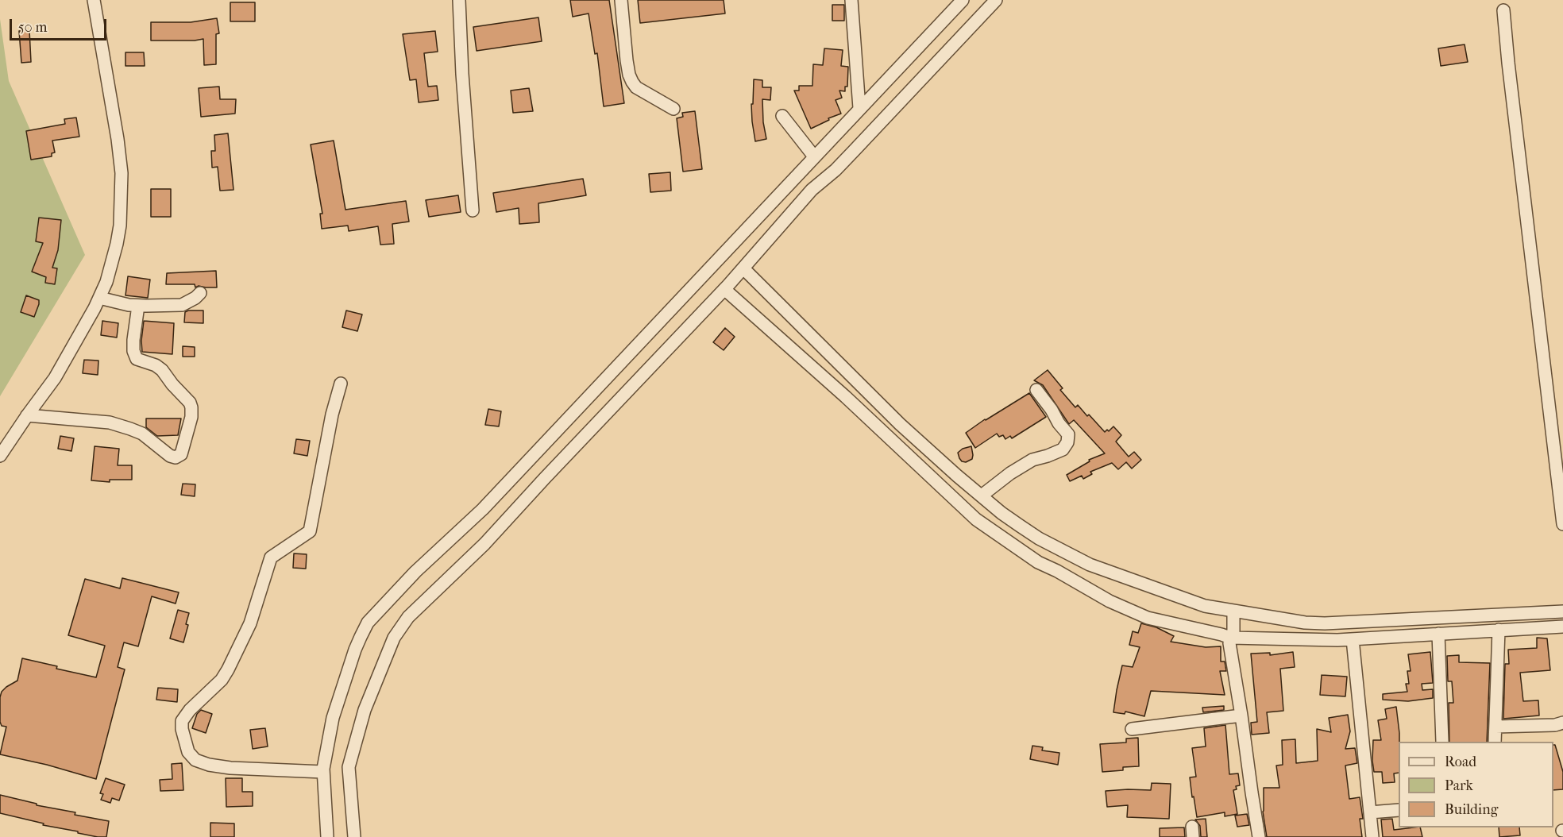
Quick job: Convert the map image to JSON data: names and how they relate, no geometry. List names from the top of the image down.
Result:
{
  "legend": ["Road", "Park", "Building"],
  "scale_bar": "50 m"
}
